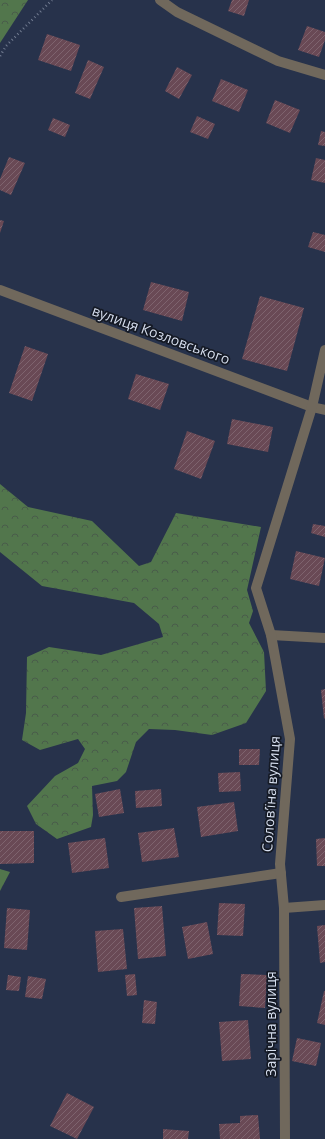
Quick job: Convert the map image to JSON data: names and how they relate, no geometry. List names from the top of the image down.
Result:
{
  "streets": {
    "street": ["вулиця Козловського", "Соловʼїна вулиця", "Зарічна вулиця"]
  },
  "crossings": [
    ["вулиця Козловського", "Соловʼїна вулиця"],
    ["Соловʼїна вулиця", "Зарічна вулиця"]
  ]
}
